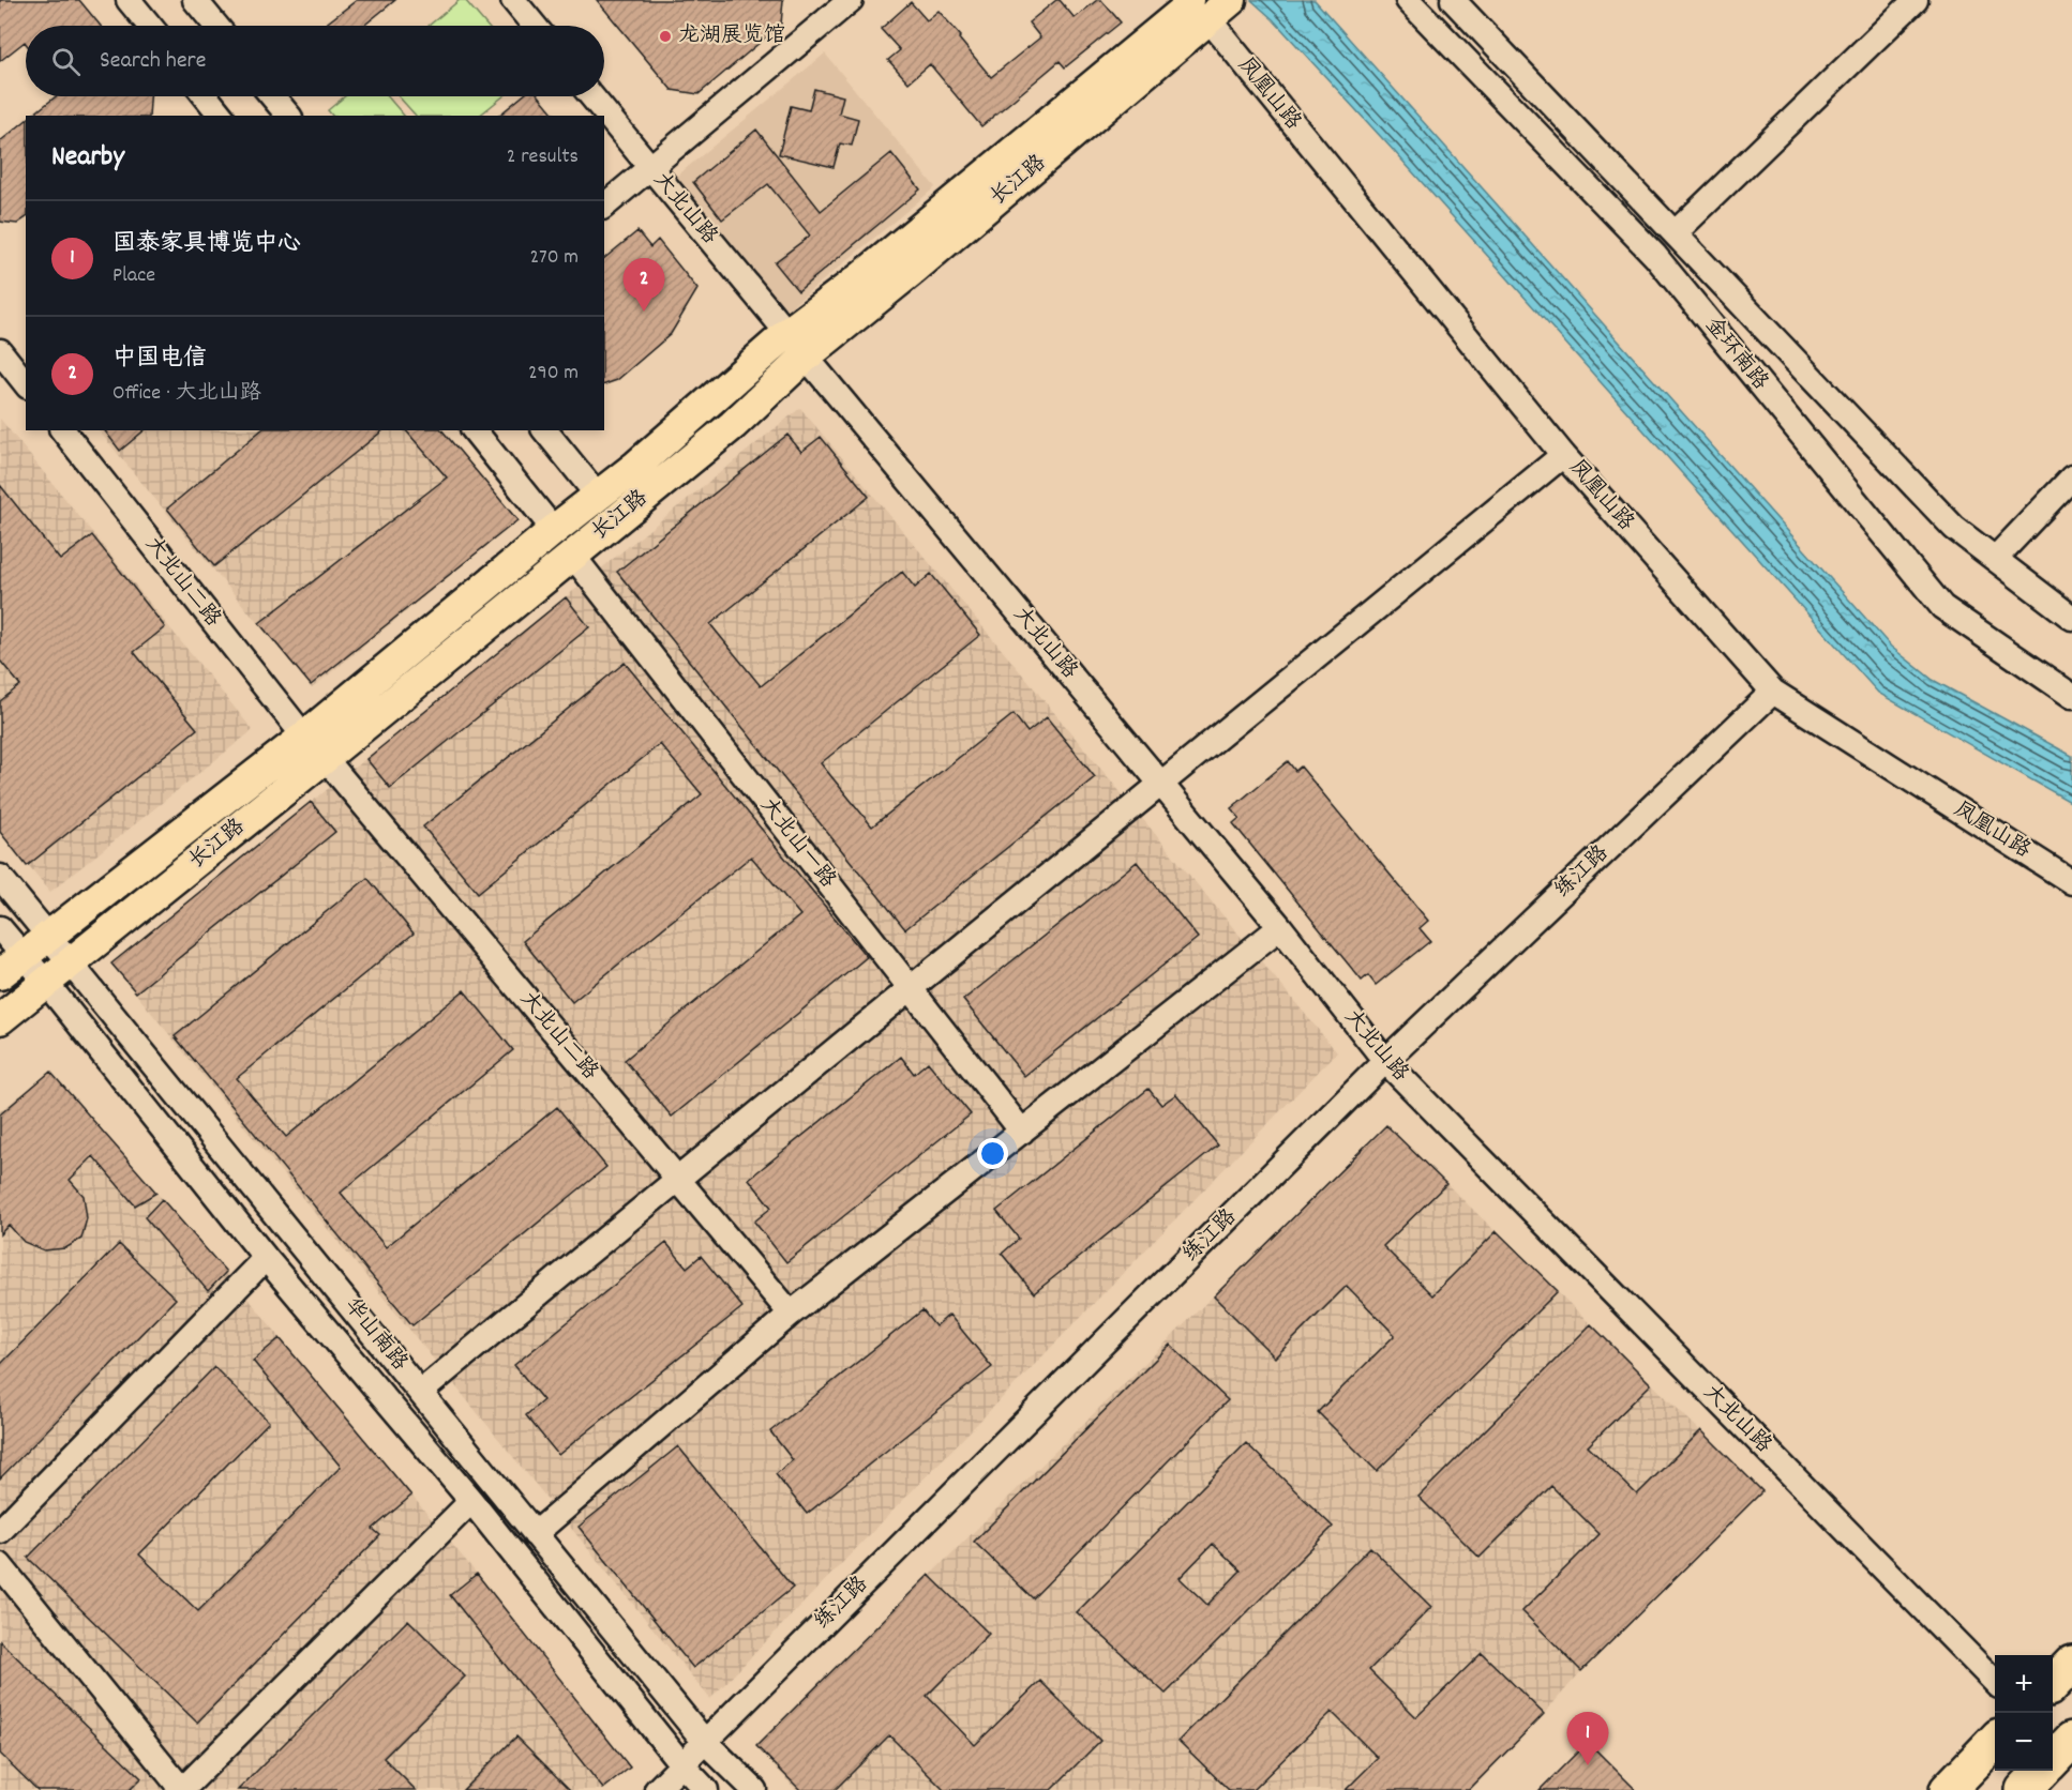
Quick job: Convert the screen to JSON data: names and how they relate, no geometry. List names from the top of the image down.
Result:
{
  "streets": {
    "main road": ["长江路"],
    "street": [
      "凤凰山路",
      "大北山路",
      "金环南路",
      "大北山二路",
      "大北山一路",
      "练江路",
      "华山南路"
    ]
  },
  "crossings": [
    ["凤凰山路", "长江路"],
    ["凤凰山路", "练江路"],
    ["长江路", "大北山路"],
    ["长江路", "大北山二路"],
    ["长江路", "大北山一路"],
    ["长江路", "华山南路"],
    ["大北山路", "练江路"],
    ["练江路", "华山南路"]
  ],
  "places": ["龙湖展览馆"],
  "page": {
    "search": "Search here",
    "heading": ["Nearby", "2 results"],
    "list": [
      {
        "mark": "1",
        "name": "国泰家具博览中心",
        "note": "Place",
        "value": "270 m"
      },
      {
        "mark": "2",
        "name": "中国电信",
        "note": "Office · 大北山路",
        "value": "290 m"
      }
    ],
    "pins": ["2", "1"],
    "map_buttons": ["+", "−"]
  }
}
